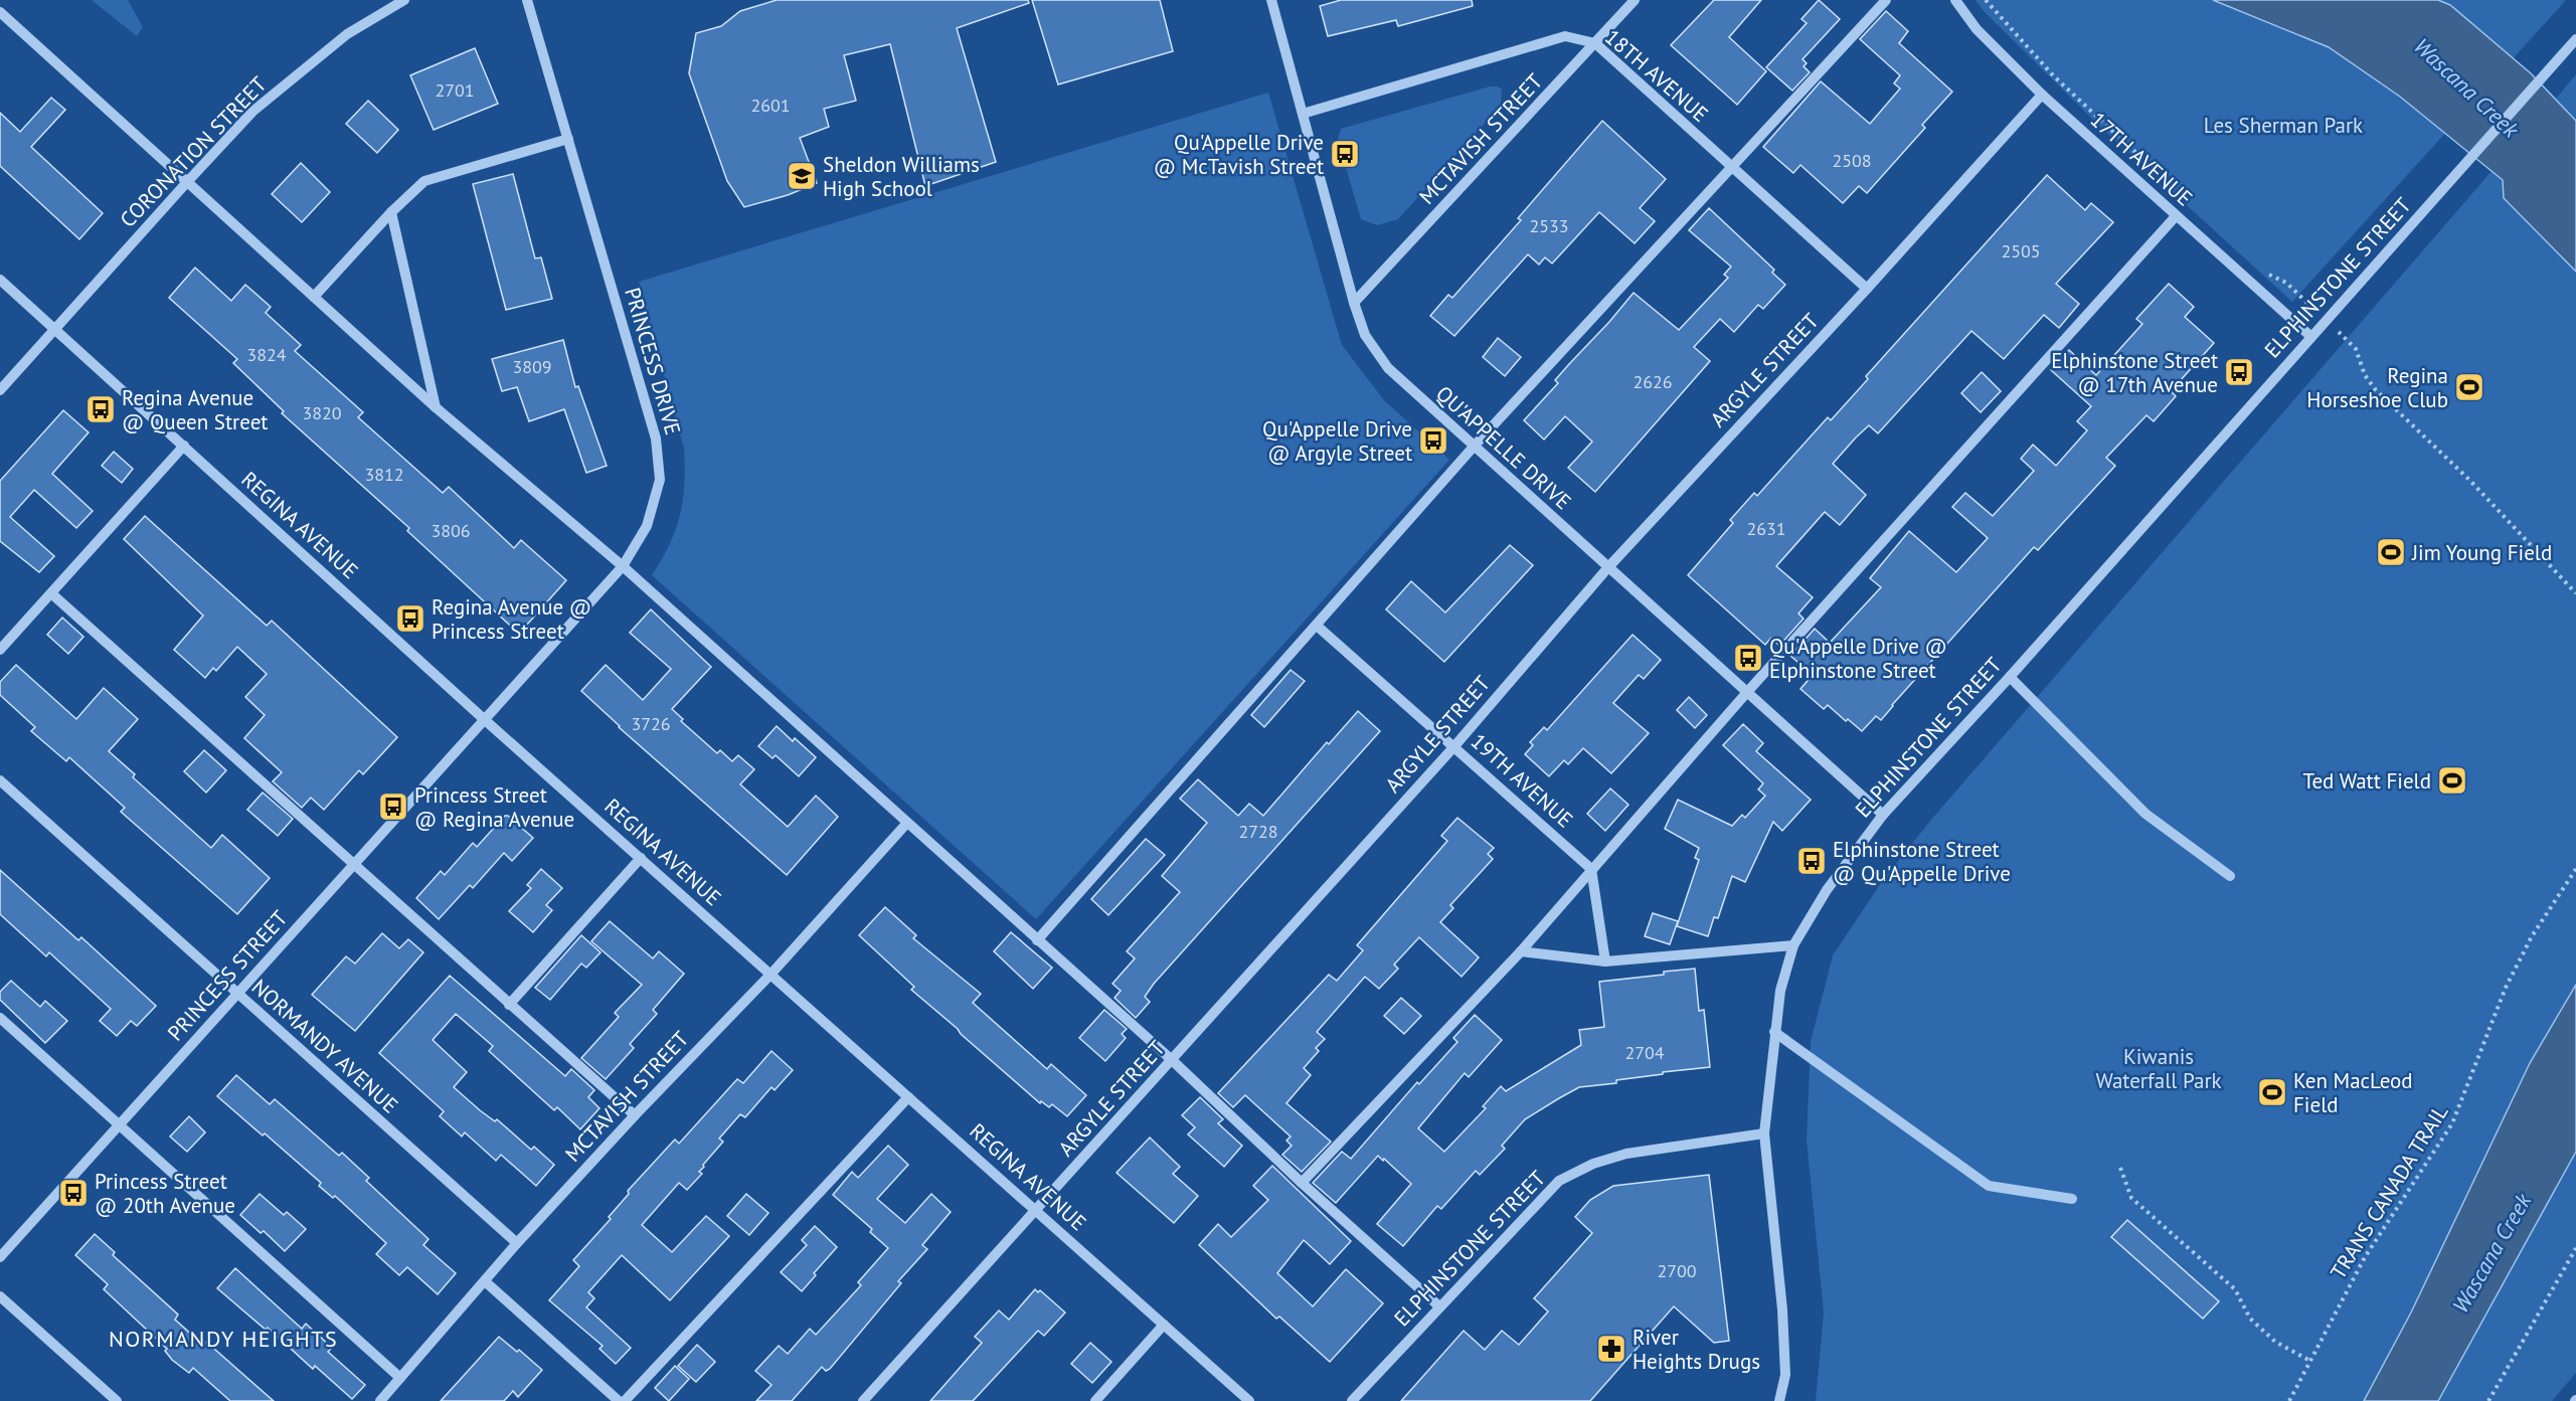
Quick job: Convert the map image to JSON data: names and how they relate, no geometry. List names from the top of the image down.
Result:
{
  "streets": {
    "street": [
      "18TH AVENUE",
      "MCTAVISH STREET",
      "CORONATION STREET",
      "17TH AVENUE",
      "ELPHINSTONE STREET",
      "PRINCESS DRIVE",
      "ARGYLE STREET",
      "QU'APPELLE DRIVE",
      "REGINA AVENUE",
      "19TH AVENUE",
      "PRINCESS STREET",
      "NORMANDY AVENUE"
    ],
    "path": ["TRANS CANADA TRAIL"]
  },
  "crossings": [
    ["18TH AVENUE", "MCTAVISH STREET"],
    ["18TH AVENUE", "ARGYLE STREET"],
    ["18TH AVENUE", "QU'APPELLE DRIVE"],
    ["MCTAVISH STREET", "QU'APPELLE DRIVE"],
    ["MCTAVISH STREET", "REGINA AVENUE"],
    ["MCTAVISH STREET", "NORMANDY AVENUE"],
    ["CORONATION STREET", "REGINA AVENUE"],
    ["17TH AVENUE", "ELPHINSTONE STREET"],
    ["17TH AVENUE", "ARGYLE STREET"],
    ["ELPHINSTONE STREET", "QU'APPELLE DRIVE"],
    ["PRINCESS DRIVE", "REGINA AVENUE"],
    ["PRINCESS DRIVE", "PRINCESS STREET"],
    ["ARGYLE STREET", "QU'APPELLE DRIVE"],
    ["ARGYLE STREET", "REGINA AVENUE"],
    ["ARGYLE STREET", "19TH AVENUE"],
    ["REGINA AVENUE", "PRINCESS STREET"],
    ["PRINCESS STREET", "NORMANDY AVENUE"]
  ],
  "districts": ["NORMANDY HEIGHTS"],
  "water": ["Wascana Creek"],
  "parks": ["Les Sherman Park", "Kiwanis Waterfall Park"],
  "places": {
    "bus stop": [
      "Qu'Appelle Drive @ McTavish Street",
      "Elphinstone Street @ 17th Avenue",
      "Regina Avenue @ Queen Street",
      "Qu'Appelle Drive @ Argyle Street",
      "Regina Avenue @ Princess Street",
      "Qu'Appelle Drive @ Elphinstone Street",
      "Princess Street @ Regina Avenue",
      "Elphinstone Street @ Qu'Appelle Drive",
      "Princess Street @ 20th Avenue"
    ],
    "school or university": ["Sheldon Williams High School"],
    "sports": [
      "Regina Horseshoe Club",
      "Jim Young Field",
      "Ted Watt Field",
      "Ken MacLeod Field"
    ],
    "pharmacy": ["River Heights Drugs"]
  },
  "house_numbers": [
    "2701",
    "2601",
    "2508",
    "2533",
    "2505",
    "3824",
    "3809",
    "2626",
    "3820",
    "3812",
    "2631",
    "3806",
    "3726",
    "2728",
    "2704",
    "2700"
  ]
}
